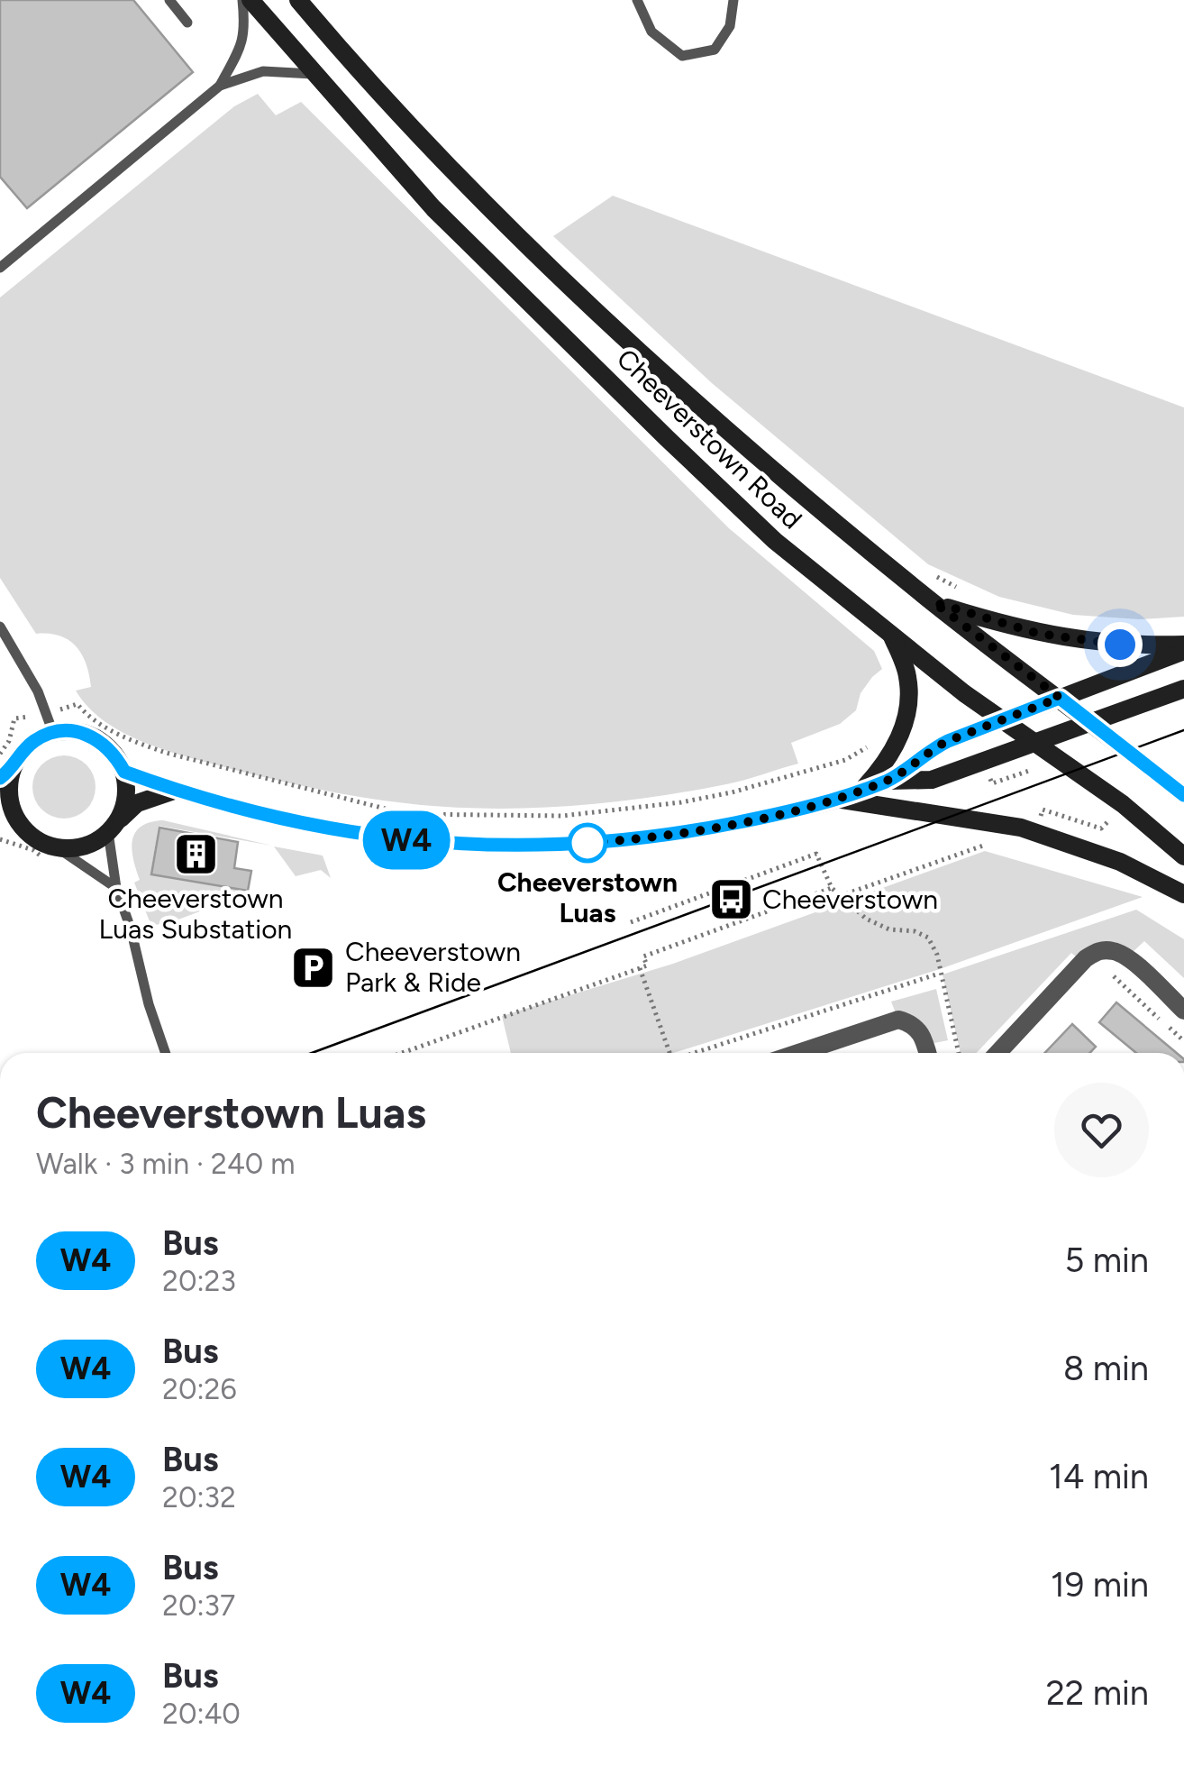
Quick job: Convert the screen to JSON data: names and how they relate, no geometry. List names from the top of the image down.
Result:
{
  "streets": {
    "main road": ["Cheeverstown Road"]
  },
  "places": {
    "other": ["Cheeverstown Luas"],
    "building": ["Cheeverstown Luas Substation"],
    "bus stop": ["Cheeverstown"],
    "parking": ["Cheeverstown Park & Ride"]
  },
  "lines": ["bus line W4"],
  "page": {
    "on_map": "W4",
    "heading": ["Cheeverstown Luas", "Walk · 3 min · 240 m"],
    "list": [
      {
        "mark": "W4",
        "name": "Bus",
        "note": "20:23",
        "value": "5 min"
      },
      {
        "mark": "W4",
        "name": "Bus",
        "note": "20:26",
        "value": "8 min"
      },
      {
        "mark": "W4",
        "name": "Bus",
        "note": "20:32",
        "value": "14 min"
      },
      {
        "mark": "W4",
        "name": "Bus",
        "note": "20:37",
        "value": "19 min"
      },
      {
        "mark": "W4",
        "name": "Bus",
        "note": "20:40",
        "value": "22 min"
      }
    ]
  }
}
